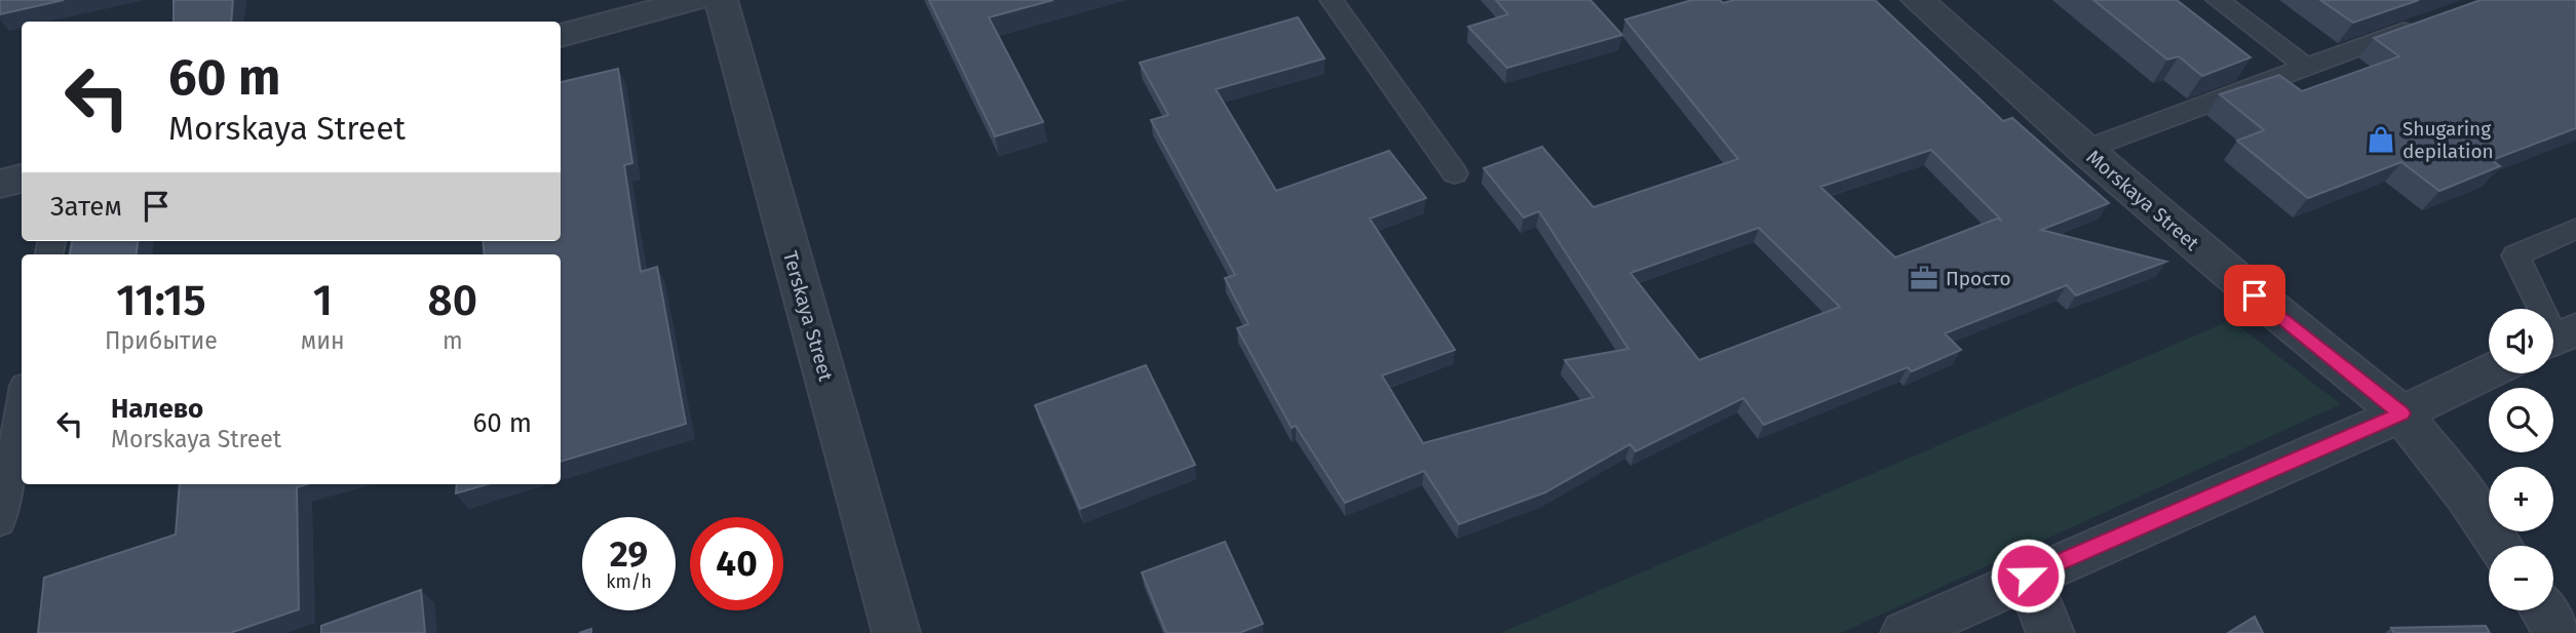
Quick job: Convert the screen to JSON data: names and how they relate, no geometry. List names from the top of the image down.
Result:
{
  "streets": {
    "street": ["Morskaya Street", "Terskaya Street"]
  },
  "places": {
    "shop": ["Shugaring depilation"],
    "office": ["Просто"]
  },
  "page": {
    "turn": ["60 m", "Morskaya Street"],
    "then": "Затем",
    "eta": [
      "11:15",
      "Прибытие",
      "1",
      "мин",
      "80",
      "m"
    ],
    "map_buttons": ["+", "−"],
    "list": [
      {
        "name": "Налево",
        "note": "Morskaya Street",
        "value": "60 m"
      }
    ],
    "speed": "29 km/h",
    "limit": "40"
  }
}
